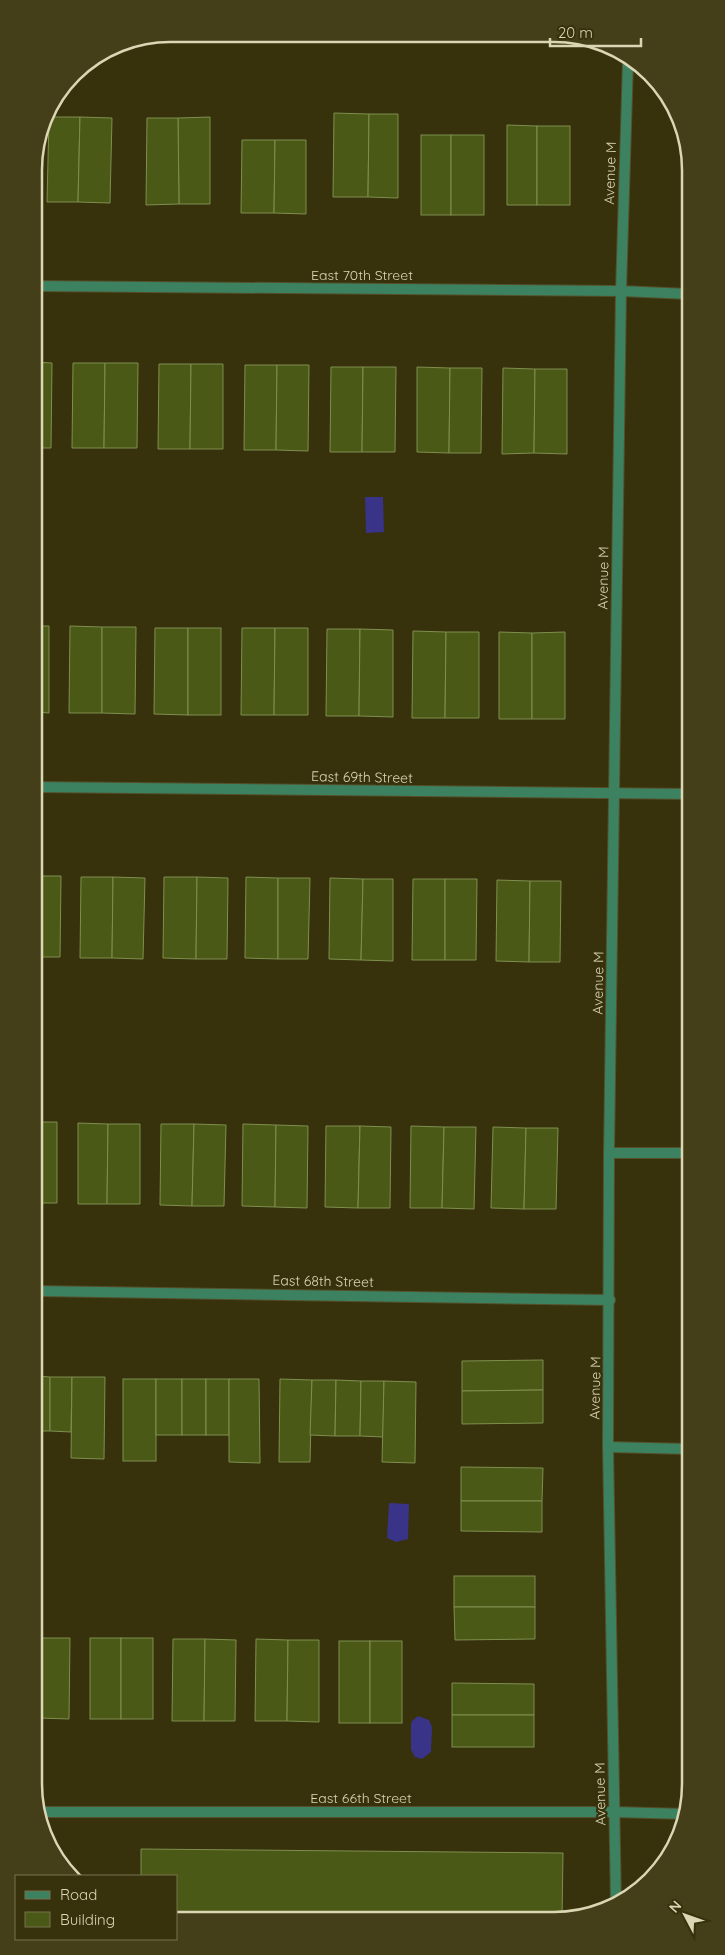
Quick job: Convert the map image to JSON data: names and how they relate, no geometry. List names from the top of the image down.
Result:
{
  "streets": {
    "street": [
      "Avenue M",
      "East 70th Street",
      "East 69th Street",
      "East 68th Street",
      "East 66th Street"
    ]
  },
  "crossings": [
    ["Avenue M", "East 70th Street"],
    ["Avenue M", "East 69th Street"],
    ["Avenue M", "East 68th Street"],
    ["Avenue M", "East 66th Street"]
  ],
  "legend": ["Road", "Building"],
  "scale_bar": "20 m",
  "north": "top left"
}
